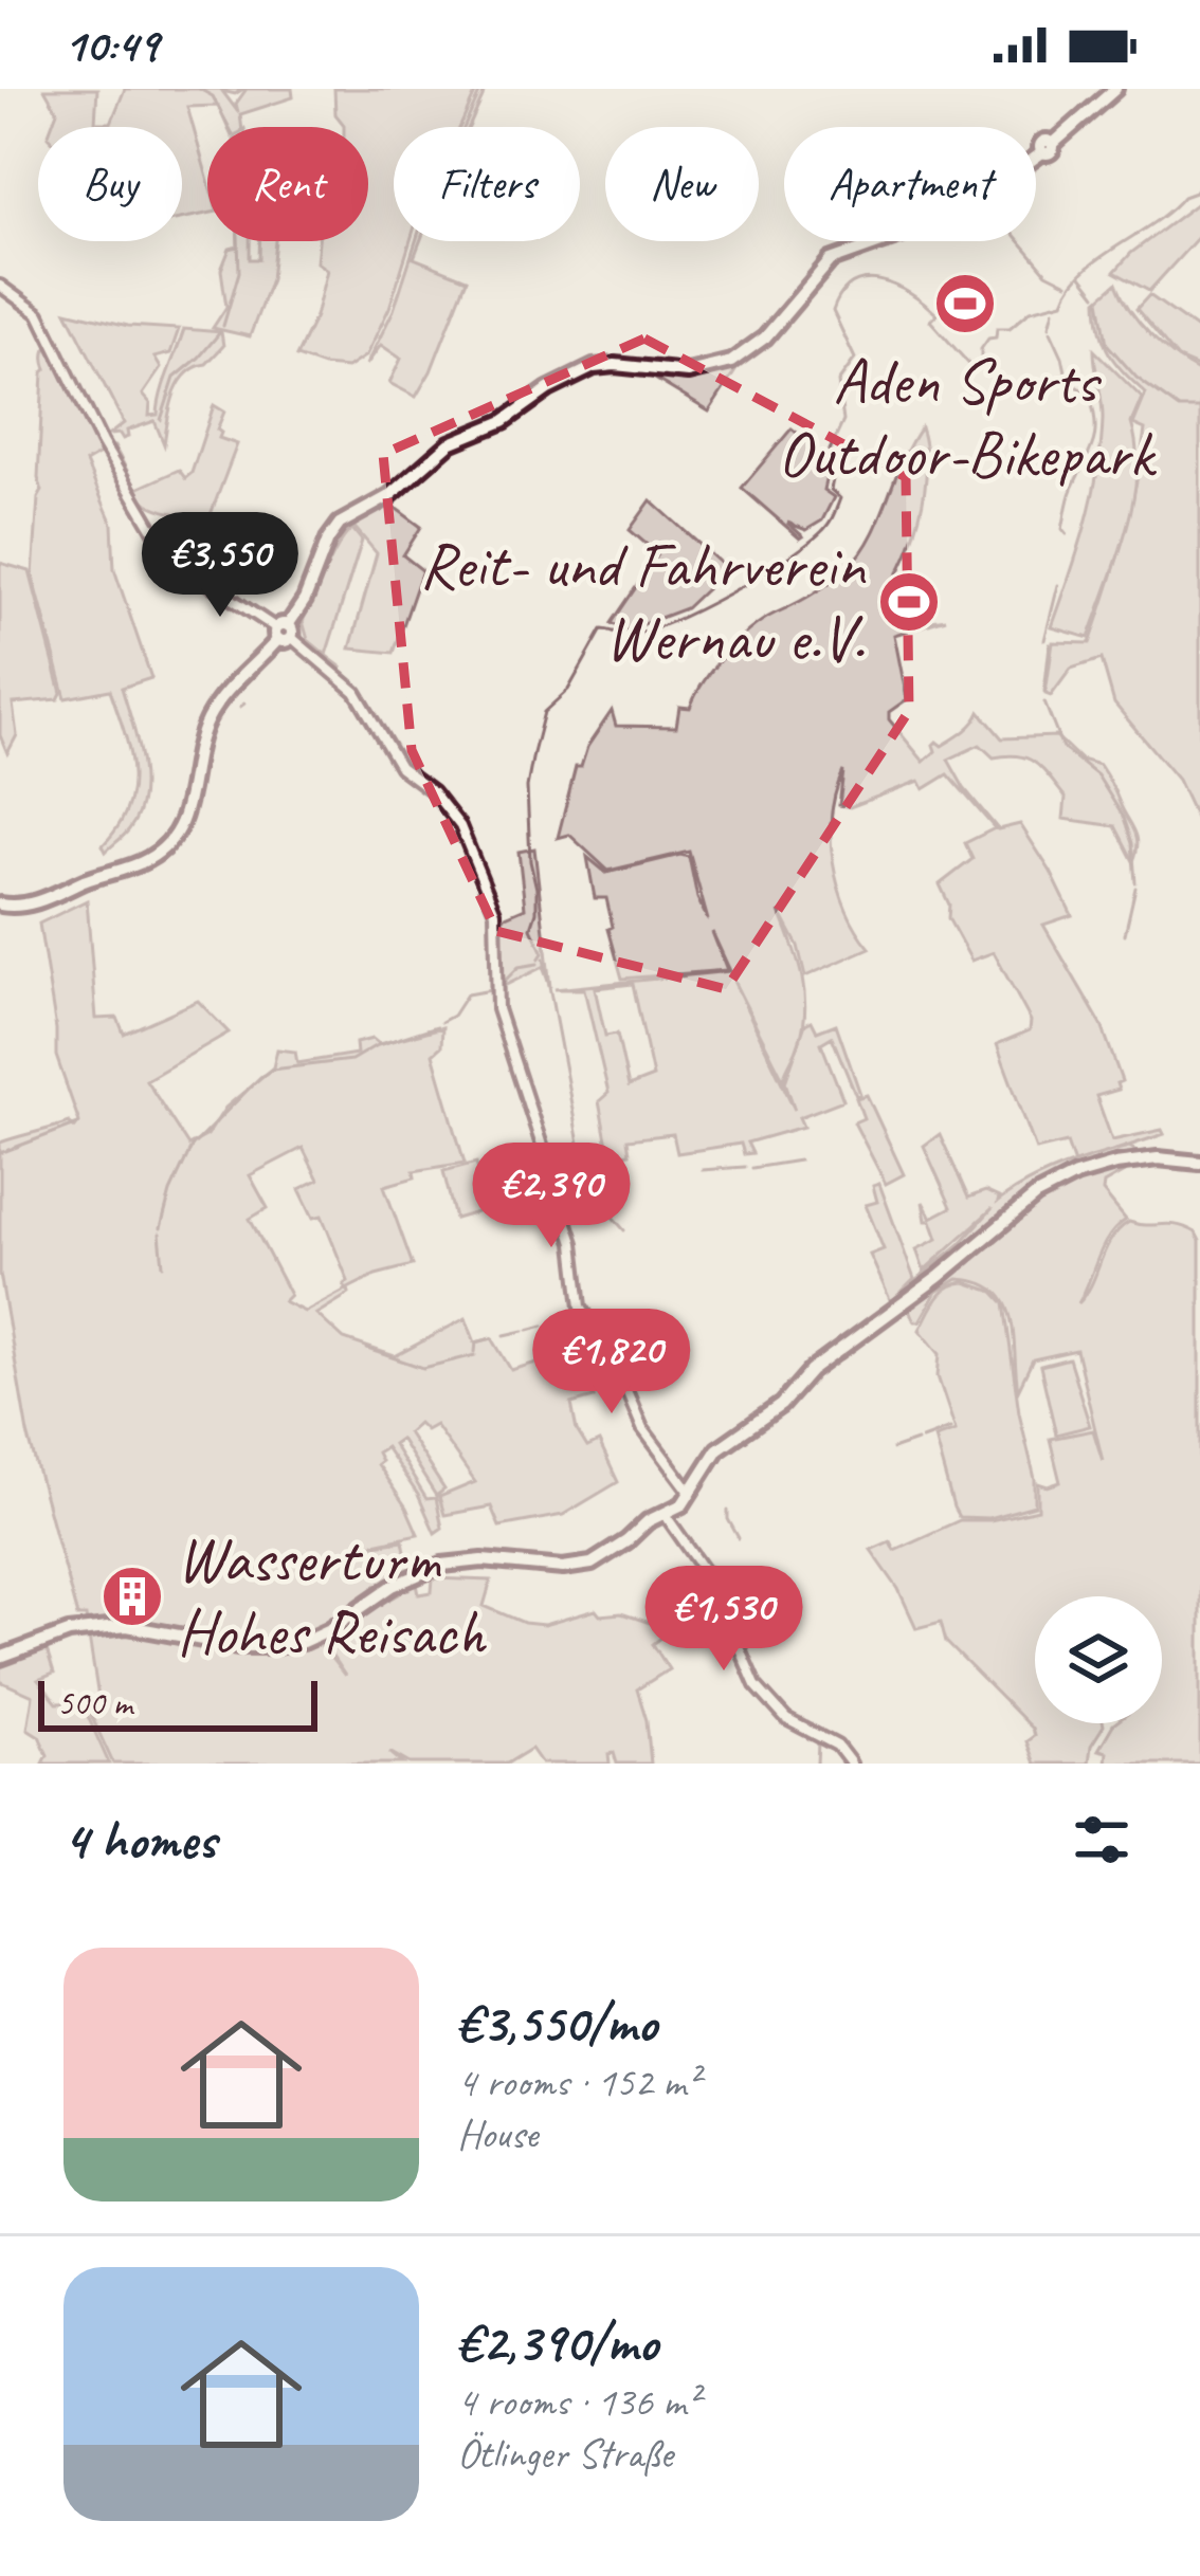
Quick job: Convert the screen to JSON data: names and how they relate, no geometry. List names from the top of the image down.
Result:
{
  "places": {
    "sports": ["Aden Sports Outdoor-Bikepark", "Reit- und Fahrverein Wernau e.V."],
    "building": ["Wasserturm Hohes Reisach"]
  },
  "scale_bar": "500 m",
  "page": {
    "status": "10:49",
    "chip": [
      "Buy",
      "Rent",
      "Filters",
      "New",
      "Apartment"
    ],
    "price": [
      "€3,550",
      "€2,390",
      "€1,820",
      "€1,530"
    ],
    "scale": "500 m",
    "heading": "4 homes",
    "list": [
      {
        "name": "€3,550/mo",
        "note": "4 rooms · 152 m² · House"
      },
      {
        "name": "€2,390/mo",
        "note": "4 rooms · 136 m² · Ötlinger Straße"
      }
    ]
  }
}
